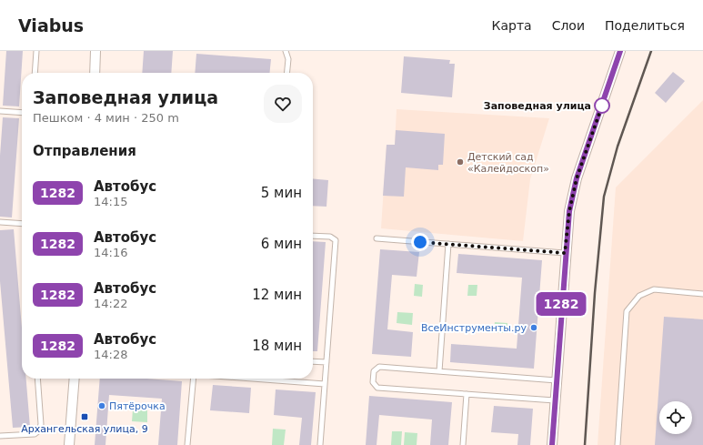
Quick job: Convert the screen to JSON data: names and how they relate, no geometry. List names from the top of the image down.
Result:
{
  "places": {
    "other": [
      "Заповедная улица",
      "Детский сад «Калейдоскоп»",
      "ВсеИнструменты.ру",
      "Пятёрочка"
    ],
    "transit": ["Архангельская улица, 9"]
  },
  "lines": ["bus line 1282"],
  "page": {
    "header": "Viabus",
    "nav": ["Карта", "Слои", "Поделиться"],
    "on_map": "1282",
    "heading": [
      ["Заповедная улица", "Пешком · 4 мин · 250 m"],
      "Отправления"
    ],
    "list": [
      {
        "mark": "1282",
        "name": "Автобус",
        "note": "14:15",
        "value": "5 мин"
      },
      {
        "mark": "1282",
        "name": "Автобус",
        "note": "14:16",
        "value": "6 мин"
      },
      {
        "mark": "1282",
        "name": "Автобус",
        "note": "14:22",
        "value": "12 мин"
      },
      {
        "mark": "1282",
        "name": "Автобус",
        "note": "14:28",
        "value": "18 мин"
      }
    ]
  }
}
